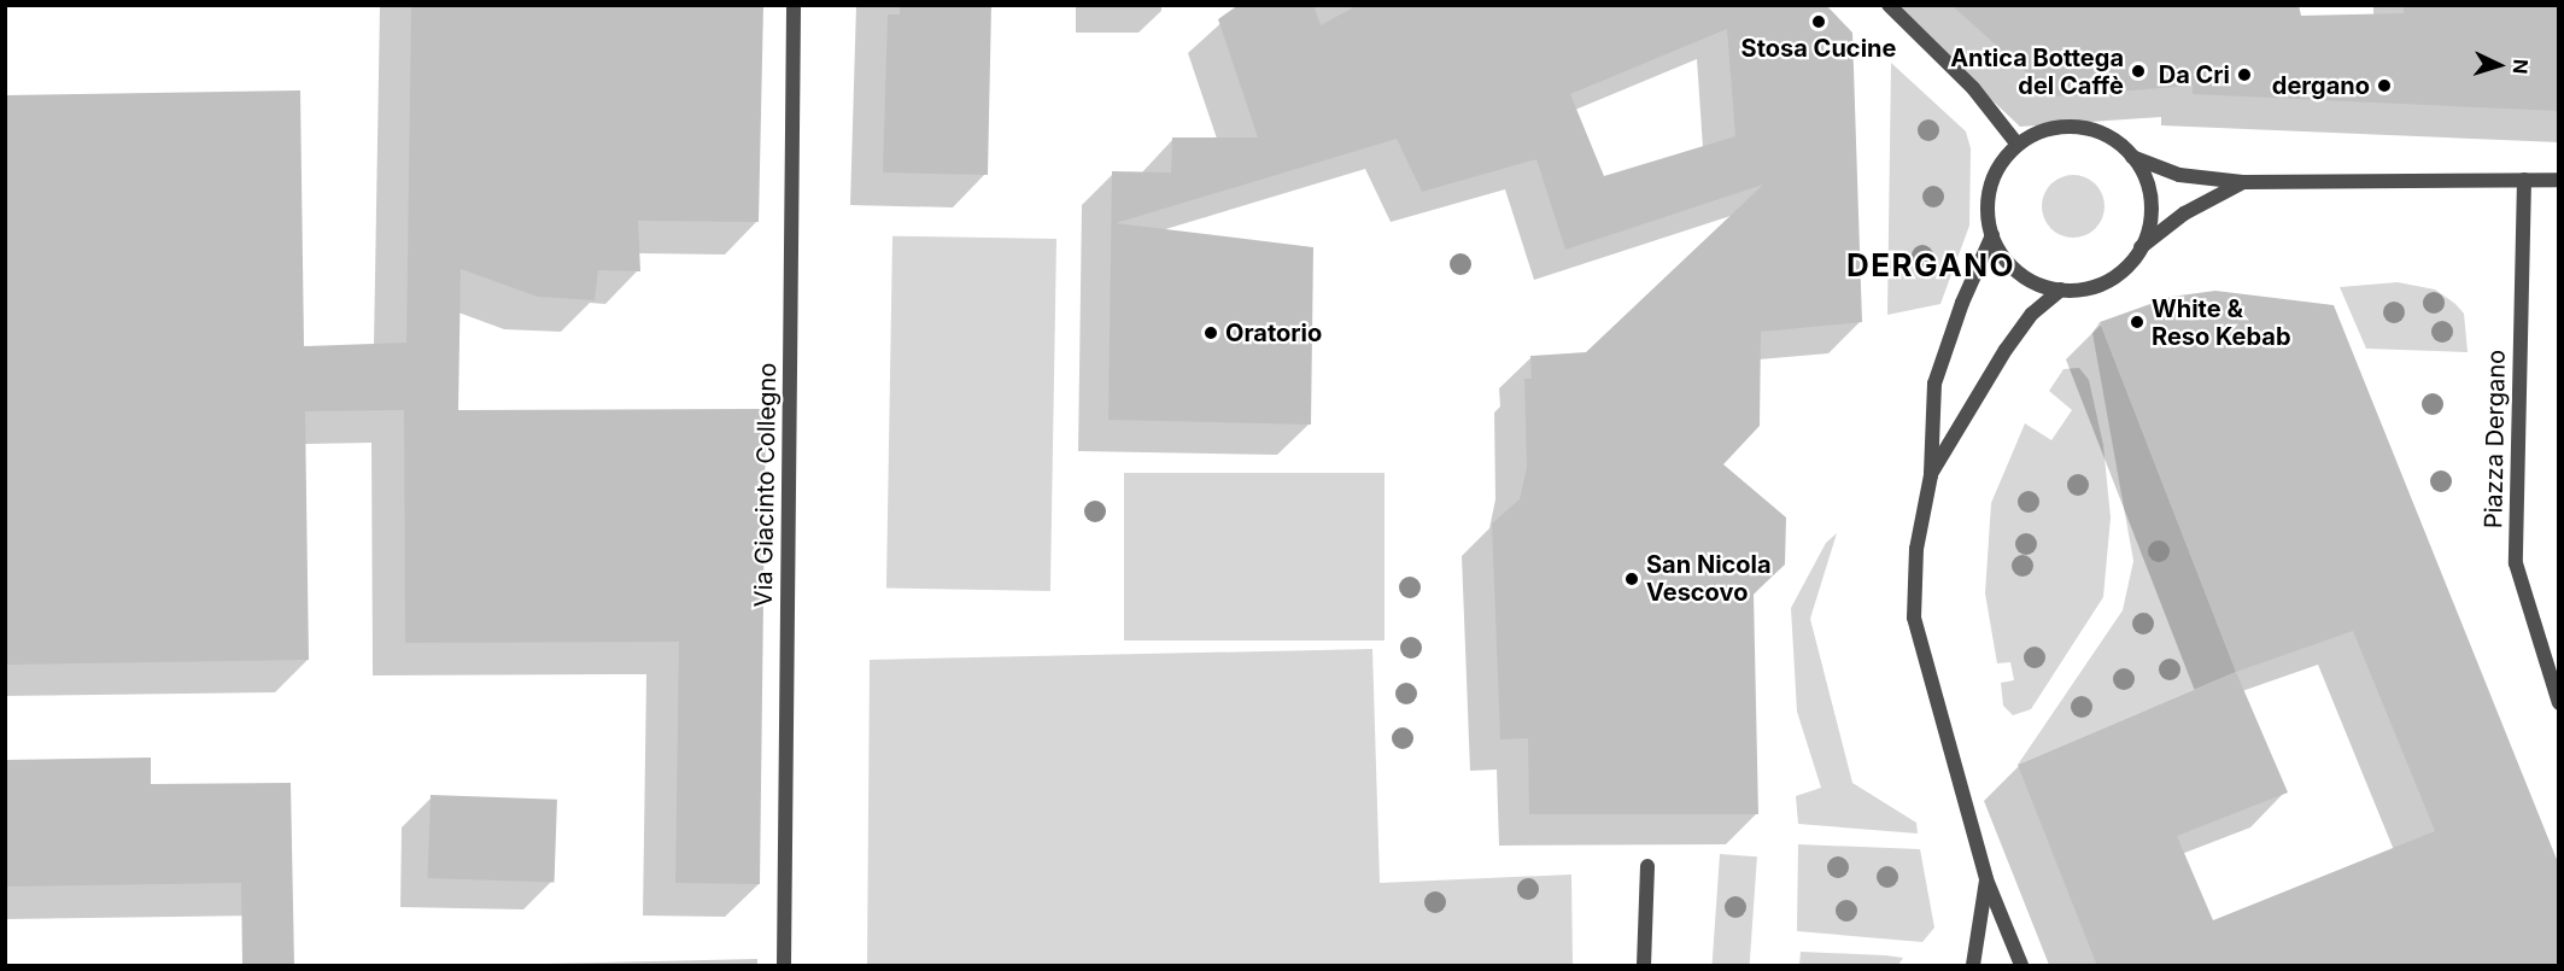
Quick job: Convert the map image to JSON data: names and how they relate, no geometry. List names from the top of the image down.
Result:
{
  "streets": {
    "street": ["Piazza Dergano", "Via Giacinto Collegno"]
  },
  "districts": ["DERGANO"],
  "places": [
    "Stosa Cucine",
    "Antica Bottega del Caffè",
    "Da Cri",
    "dergano",
    "White & Reso Kebab",
    "Oratorio",
    "San Nicola Vescovo"
  ],
  "north": "right"
}
